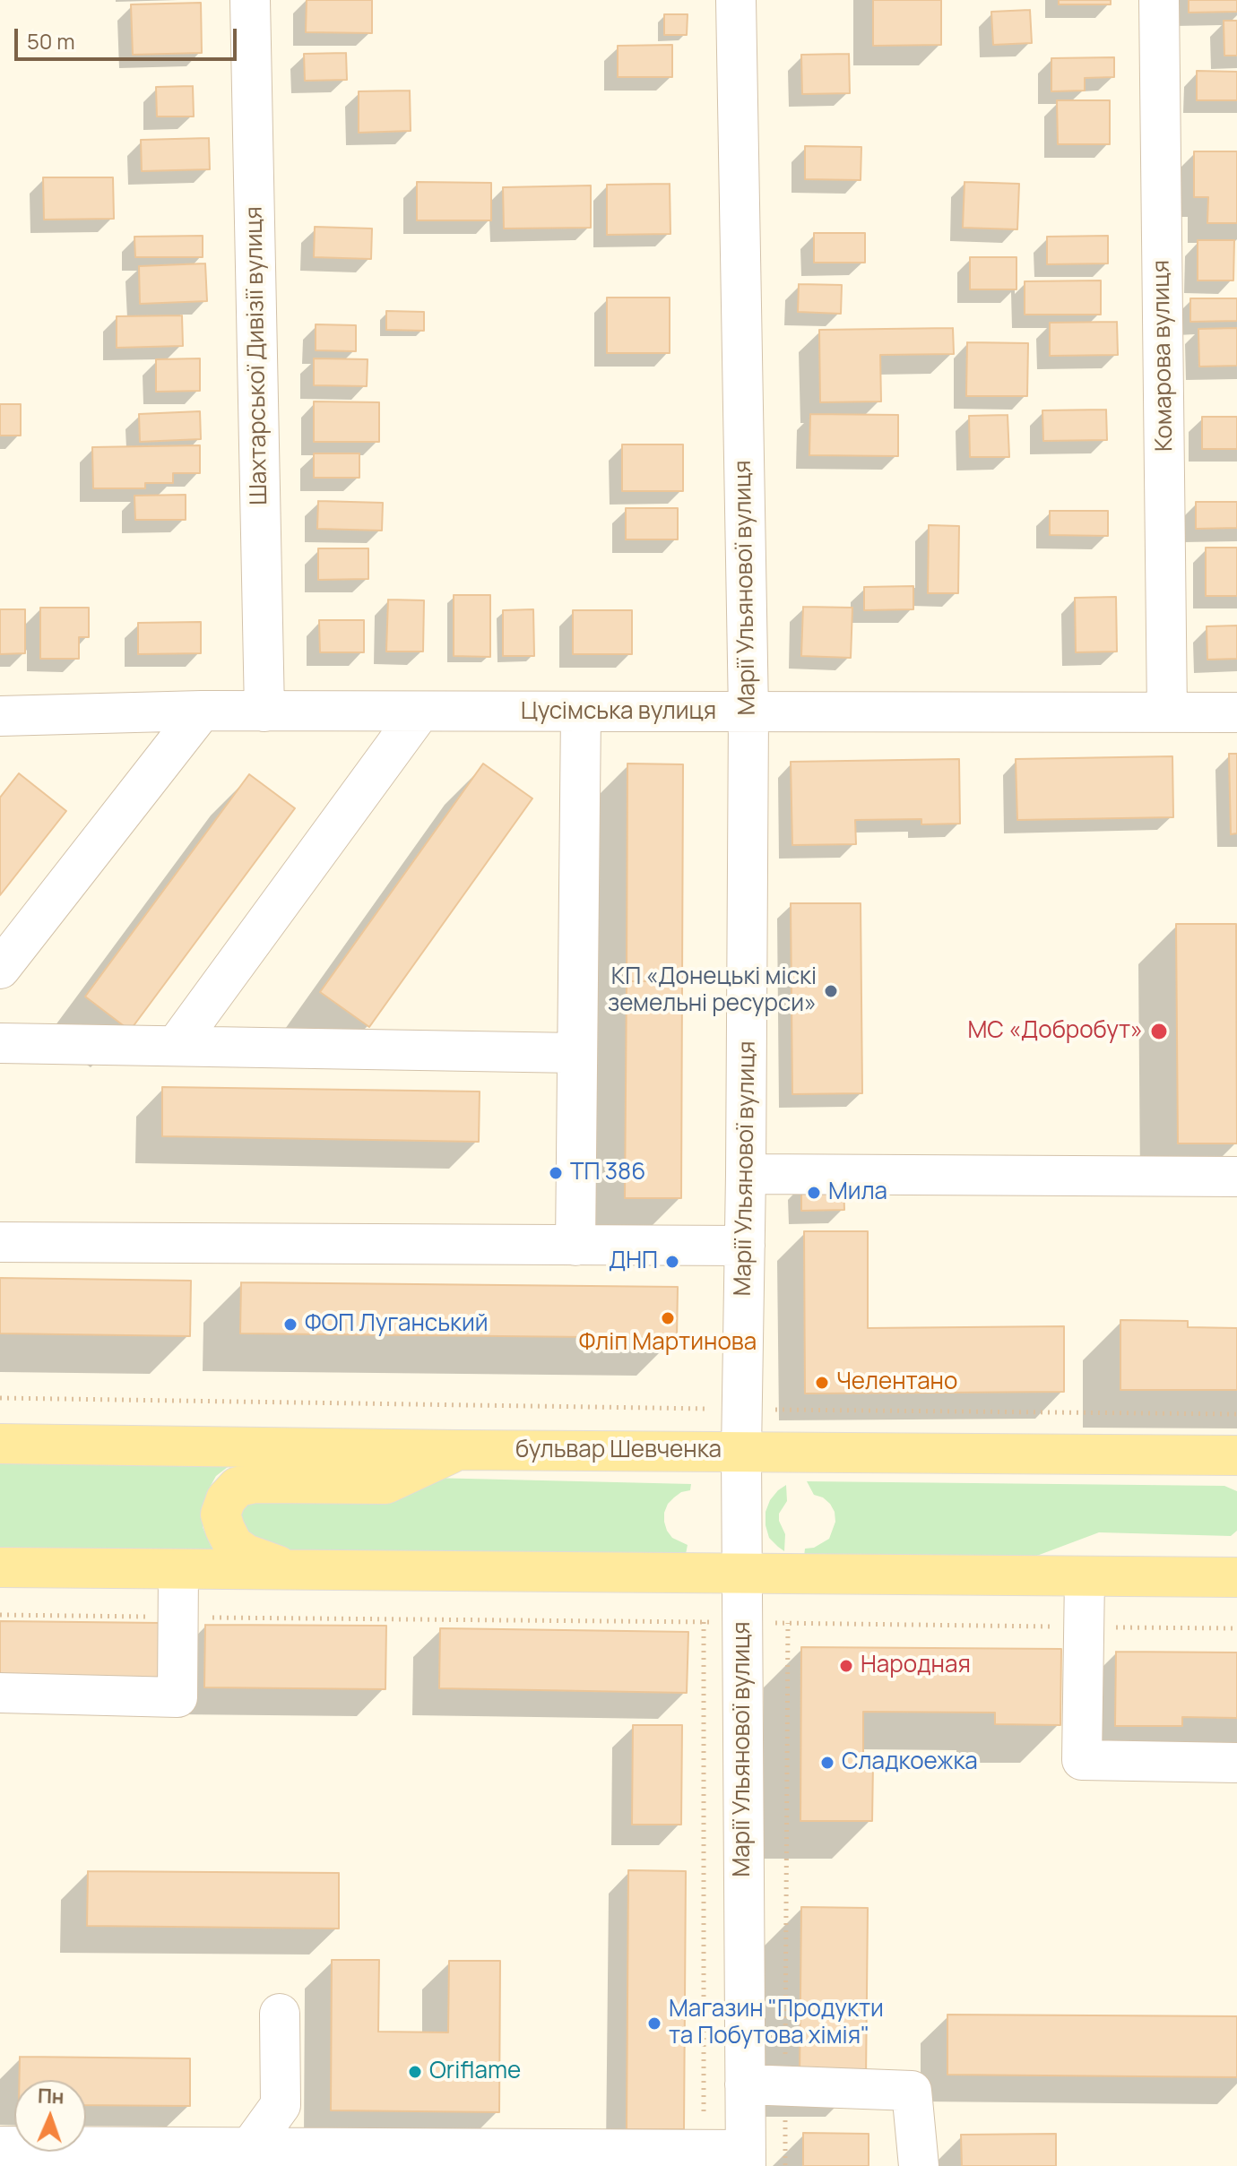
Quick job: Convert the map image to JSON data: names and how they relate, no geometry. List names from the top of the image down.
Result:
{
  "streets": {
    "main road": ["бульвар Шевченка"],
    "street": [
      "Шахтарської Дивізії вулиця",
      "Комарова вулиця",
      "Марії Ульянової вулиця",
      "Цусімська вулиця"
    ]
  },
  "crossings": [
    ["Шахтарської Дивізії вулиця", "Цусімська вулиця"],
    ["Комарова вулиця", "Цусімська вулиця"],
    ["Марії Ульянової вулиця", "Цусімська вулиця"],
    ["Марії Ульянової вулиця", "бульвар Шевченка"]
  ],
  "places": [
    "КП «Донецькі міскі земельні ресурси»",
    "МС «Добробут»",
    "ТП 386",
    "Мила",
    "ДНП",
    "Фліп Мартинова",
    "ФОП Луганський",
    "Челентано",
    "Народная",
    "Сладкоежка",
    "Магазин \"Продукти та Побутова хімія\"",
    "Oriflame"
  ],
  "scale_bar": "50 m",
  "north": "top"
}
